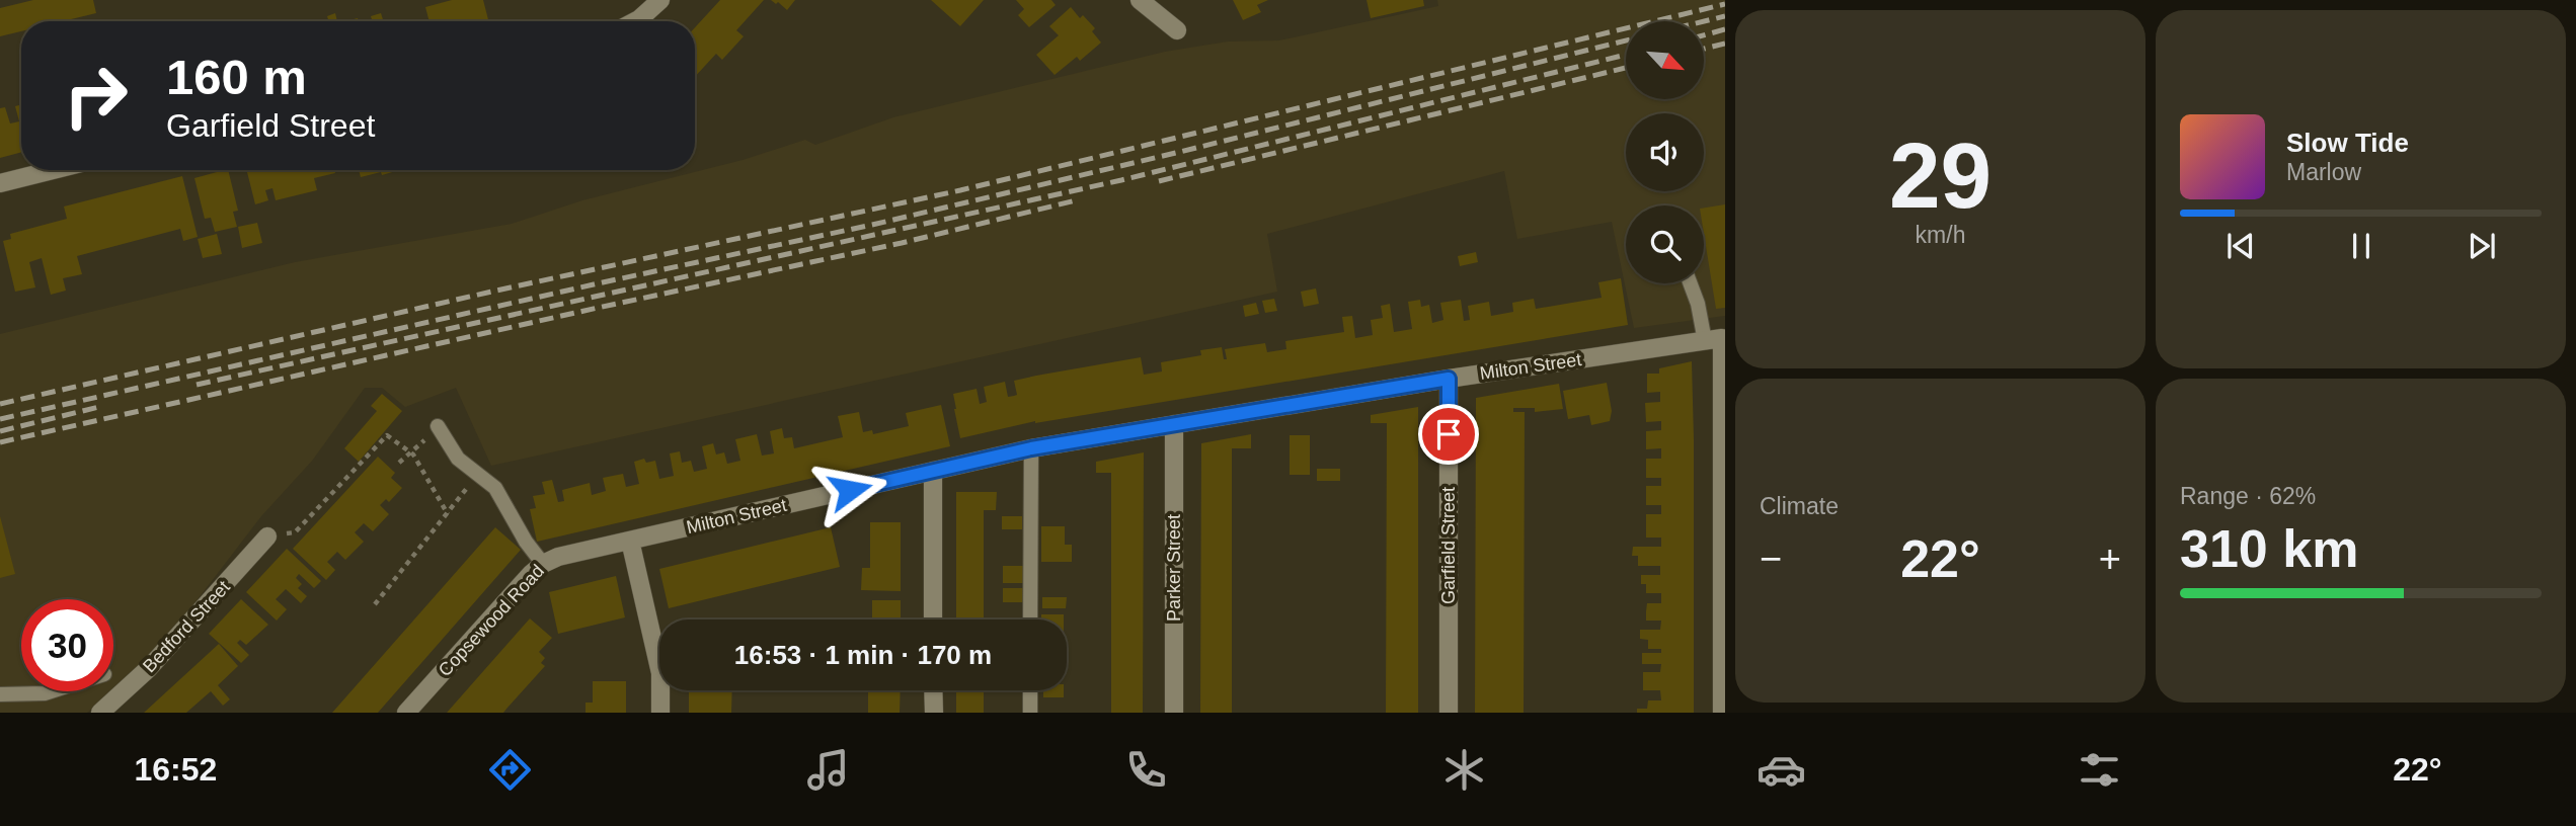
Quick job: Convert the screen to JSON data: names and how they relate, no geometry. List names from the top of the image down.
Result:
{
  "streets": {
    "street": [
      "Milton Street",
      "Garfield Street",
      "Parker Street",
      "Copsewood Road",
      "Bedford Street"
    ]
  },
  "crossings": [
    ["Milton Street", "Garfield Street"],
    ["Milton Street", "Parker Street"],
    ["Milton Street", "Copsewood Road"]
  ],
  "north": "bottom right",
  "page": {
    "tile": [
      ["29", "km/h"],
      "Climate",
      ["Range · 62%", "310 km"]
    ],
    "turn": ["160 m", "Garfield Street"],
    "song": ["Slow Tide", "Marlow"],
    "heat": ["−", "22°", "+"],
    "limit": "30",
    "trip": "16:53 · 1 min · 170 m",
    "tabs": ["16:52", "22°"]
  }
}
